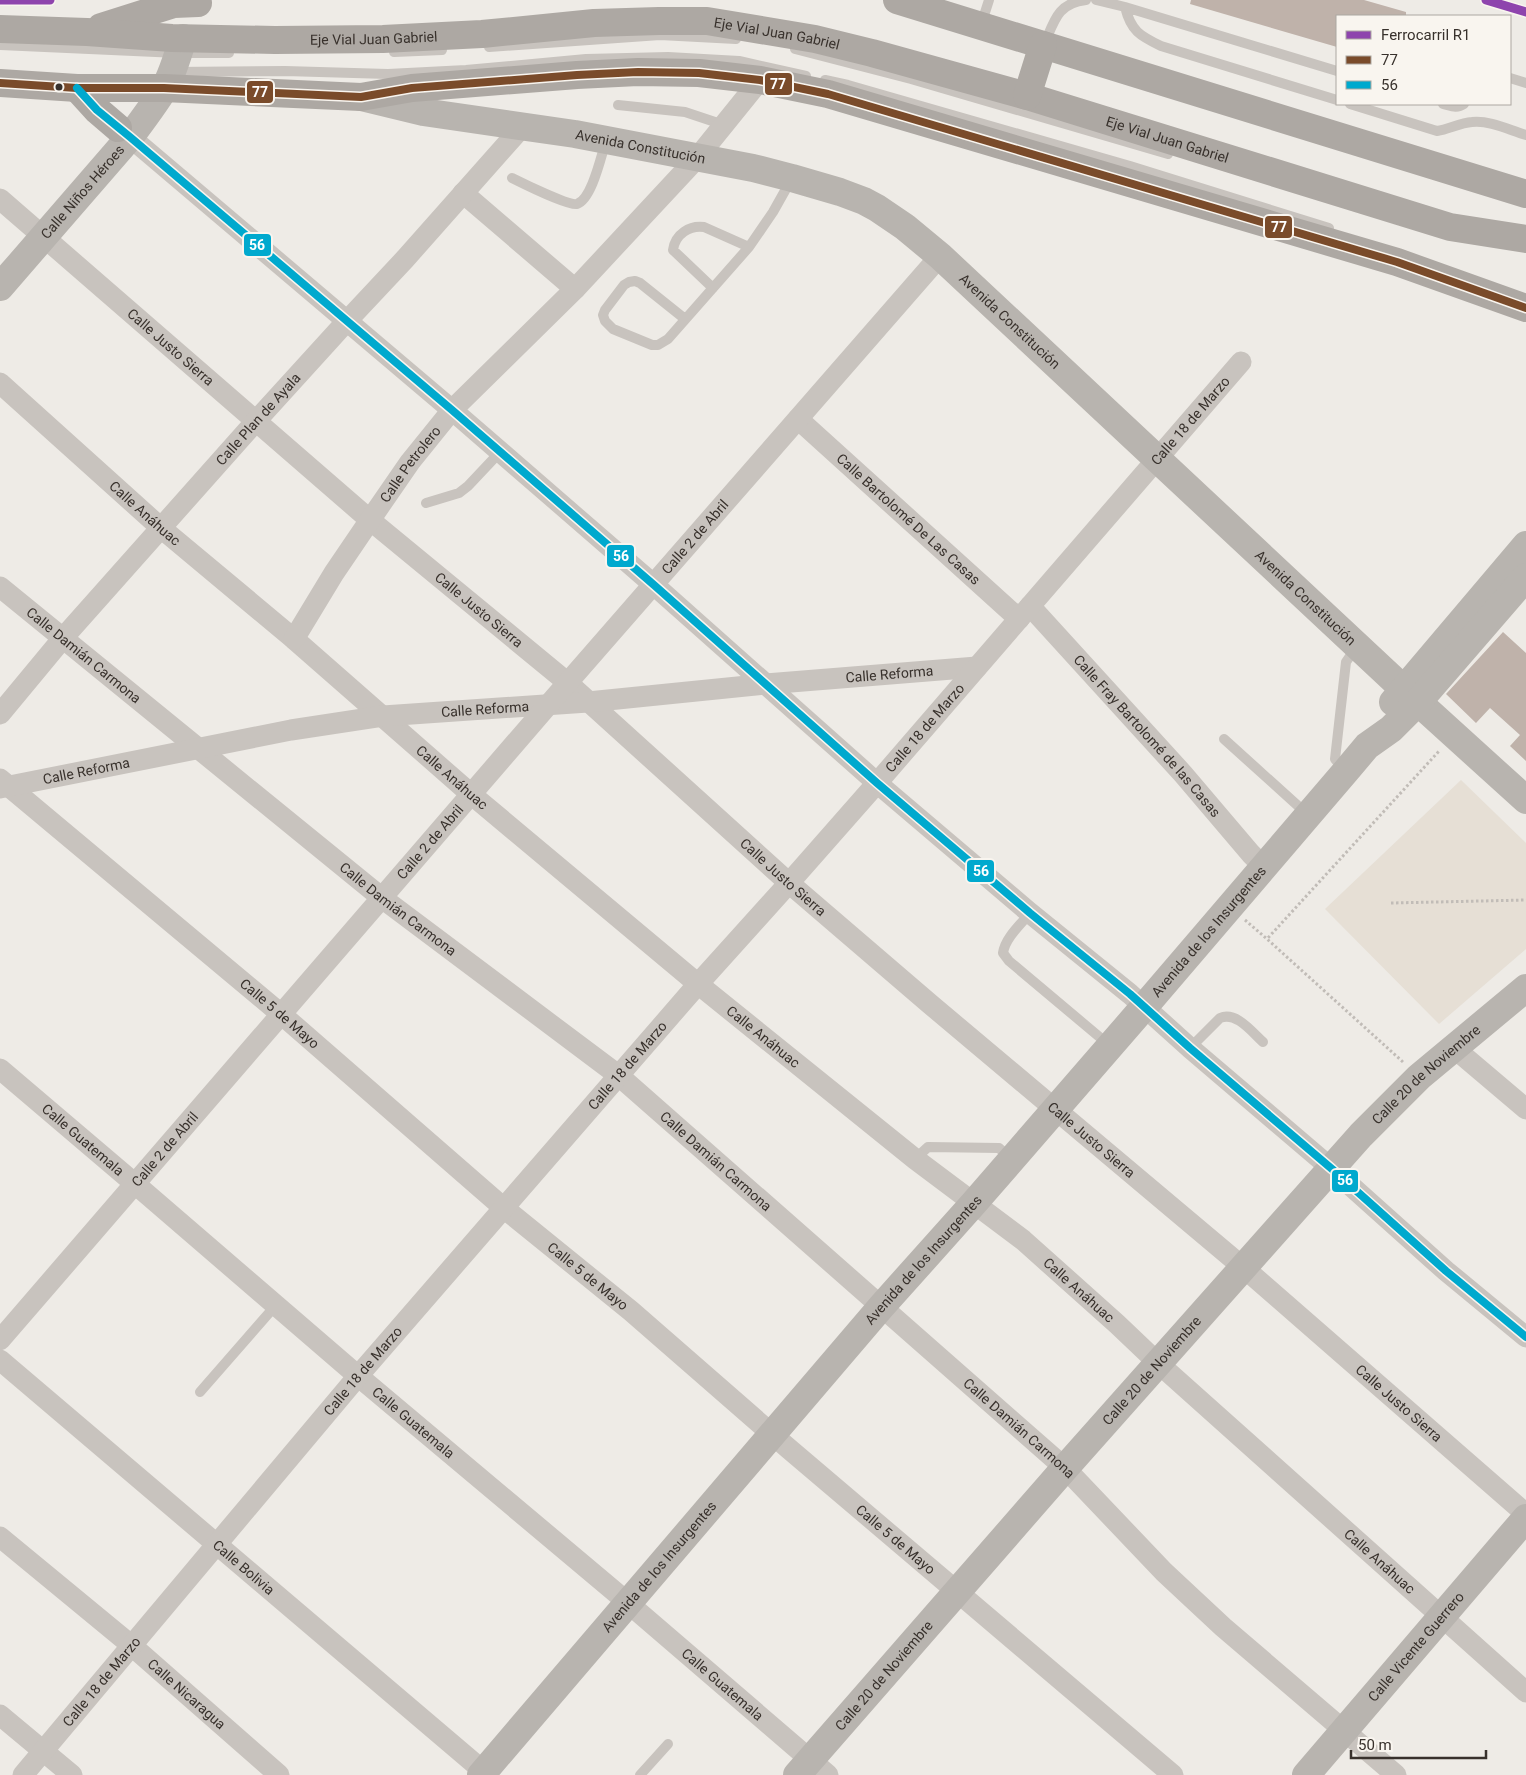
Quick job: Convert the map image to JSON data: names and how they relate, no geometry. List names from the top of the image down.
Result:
{
  "streets": {
    "main road": [
      "Eje Vial Juan Gabriel",
      "Avenida Constitución",
      "Calle Niños Héroes",
      "Avenida de los Insurgentes",
      "Calle 20 de Noviembre",
      "Calle Vicente Guerrero"
    ],
    "street": [
      "Calle Justo Sierra",
      "Calle Plan de Ayala",
      "Calle 18 de Marzo",
      "Calle Petrolero",
      "Calle Anáhuac",
      "Calle Bartolomé De Las Casas",
      "Calle 2 de Abril",
      "Calle Damián Carmona",
      "Calle Reforma",
      "Calle Fray Bartolomé de las Casas",
      "Calle 5 de Mayo",
      "Calle Guatemala",
      "Calle Bolivia",
      "Calle Nicaragua"
    ]
  },
  "crossings": [
    ["Eje Vial Juan Gabriel", "Avenida Constitución"],
    ["Eje Vial Juan Gabriel", "Calle Niños Héroes"],
    ["Eje Vial Juan Gabriel", "Calle Petrolero"],
    ["Avenida Constitución", "Calle Plan de Ayala"],
    ["Avenida Constitución", "Calle 18 de Marzo"],
    ["Avenida Constitución", "Calle Petrolero"],
    ["Avenida Constitución", "Calle 2 de Abril"],
    ["Avenida Constitución", "Avenida de los Insurgentes"],
    ["Calle Niños Héroes", "Calle Justo Sierra"],
    ["Calle Justo Sierra", "Calle Plan de Ayala"],
    ["Calle Justo Sierra", "Calle 18 de Marzo"],
    ["Calle Justo Sierra", "Calle Petrolero"],
    ["Calle Justo Sierra", "Calle 2 de Abril"],
    ["Calle Justo Sierra", "Calle Reforma"],
    ["Calle Justo Sierra", "Avenida de los Insurgentes"],
    ["Calle Justo Sierra", "Calle 20 de Noviembre"],
    ["Calle Plan de Ayala", "Calle Anáhuac"],
    ["Calle Plan de Ayala", "Calle Damián Carmona"],
    ["Calle 18 de Marzo", "Calle Anáhuac"],
    ["Calle 18 de Marzo", "Calle Bartolomé De Las Casas"],
    ["Calle 18 de Marzo", "Calle Damián Carmona"],
    ["Calle 18 de Marzo", "Calle Reforma"],
    ["Calle 18 de Marzo", "Calle Fray Bartolomé de las Casas"],
    ["Calle 18 de Marzo", "Calle 5 de Mayo"],
    ["Calle 18 de Marzo", "Calle Guatemala"],
    ["Calle 18 de Marzo", "Calle Bolivia"],
    ["Calle 18 de Marzo", "Calle Nicaragua"],
    ["Calle Petrolero", "Calle Anáhuac"],
    ["Calle Anáhuac", "Calle 2 de Abril"],
    ["Calle Anáhuac", "Calle Reforma"],
    ["Calle Anáhuac", "Avenida de los Insurgentes"],
    ["Calle Anáhuac", "Calle 20 de Noviembre"],
    ["Calle Anáhuac", "Calle Vicente Guerrero"],
    ["Calle Bartolomé De Las Casas", "Calle 2 de Abril"],
    ["Calle Bartolomé De Las Casas", "Calle Fray Bartolomé de las Casas"],
    ["Calle 2 de Abril", "Calle Damián Carmona"],
    ["Calle 2 de Abril", "Calle Reforma"],
    ["Calle 2 de Abril", "Calle 5 de Mayo"],
    ["Calle 2 de Abril", "Calle Guatemala"],
    ["Calle Damián Carmona", "Calle Reforma"],
    ["Calle Damián Carmona", "Avenida de los Insurgentes"],
    ["Calle Damián Carmona", "Calle 20 de Noviembre"],
    ["Calle Damián Carmona", "Calle Vicente Guerrero"],
    ["Calle Reforma", "Calle 5 de Mayo"],
    ["Calle Fray Bartolomé de las Casas", "Avenida de los Insurgentes"],
    ["Avenida de los Insurgentes", "Calle 5 de Mayo"],
    ["Avenida de los Insurgentes", "Calle Guatemala"],
    ["Avenida de los Insurgentes", "Calle Bolivia"],
    ["Calle 5 de Mayo", "Calle 20 de Noviembre"],
    ["Calle 20 de Noviembre", "Calle Guatemala"]
  ],
  "lines": ["rail line R1", "transit line 77", "transit line 56"],
  "legend": ["Ferrocarril R1", "77", "56"],
  "scale_bar": "50 m"
}
